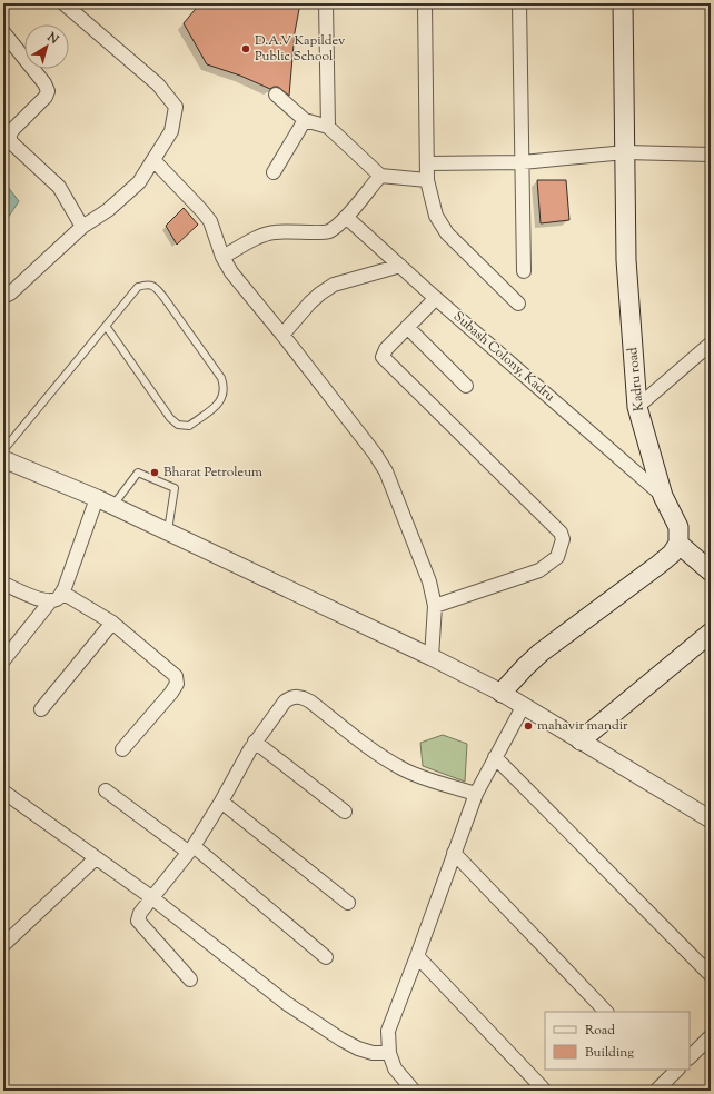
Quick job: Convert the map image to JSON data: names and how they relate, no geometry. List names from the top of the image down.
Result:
{
  "streets": {
    "main road": ["Kadru road"],
    "street": ["Subash Colony, Kadru"]
  },
  "crossings": [
    ["Subash Colony, Kadru", "Kadru road"]
  ],
  "places": ["D.A.V Kapildev Public School", "Bharat Petroleum", "mahavir mandir"],
  "legend": ["Road", "Building"],
  "north": "top right"
}
